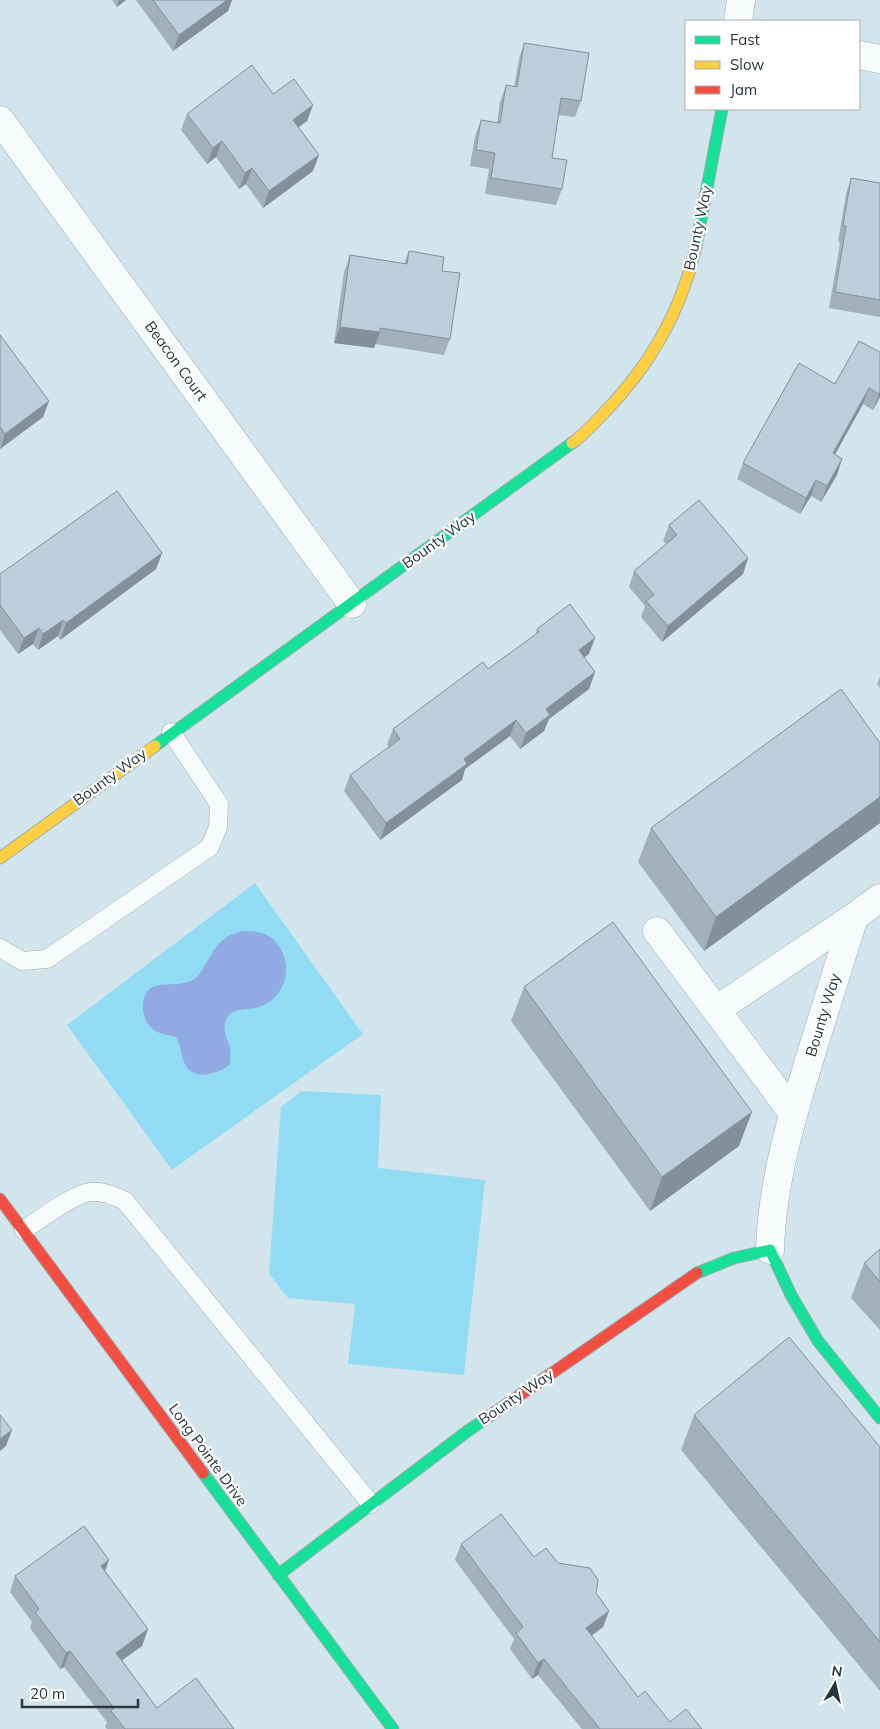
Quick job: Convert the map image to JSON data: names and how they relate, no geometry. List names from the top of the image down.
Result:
{
  "streets": {
    "street": ["Bounty Way", "Beacon Court", "Long Pointe Drive"]
  },
  "crossings": [
    ["Bounty Way", "Beacon Court"],
    ["Bounty Way", "Long Pointe Drive"]
  ],
  "legend": ["Fast", "Slow", "Jam"],
  "scale_bar": "20 m",
  "north": "top"
}
